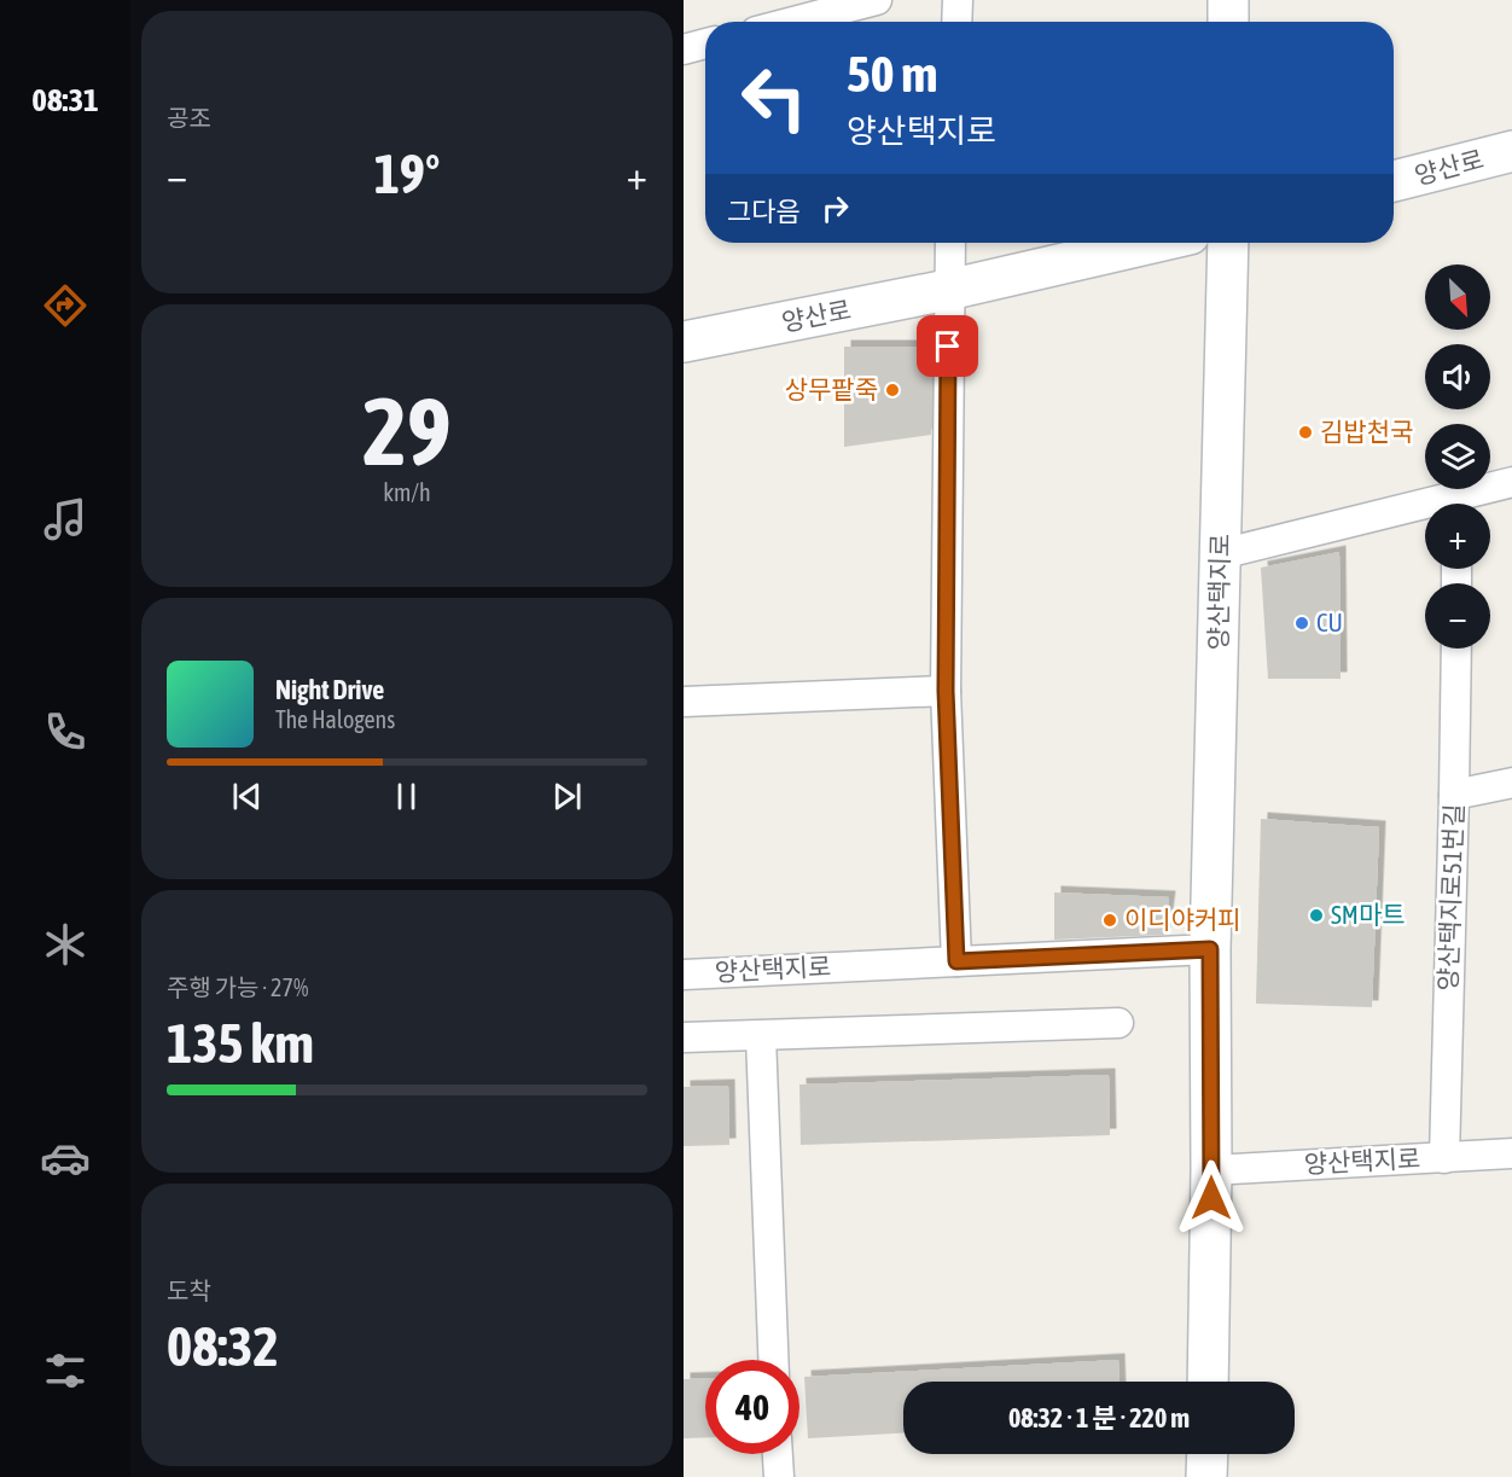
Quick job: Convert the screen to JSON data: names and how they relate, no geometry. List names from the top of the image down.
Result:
{
  "streets": {
    "street": ["양산로", "양산택지로", "양산택지로51번길"]
  },
  "crossings": [
    ["양산택지로", "양산택지로51번길"]
  ],
  "places": [
    "상무팥죽",
    "김밥천국",
    "CU",
    "SM마트",
    "이디야커피"
  ],
  "north": "bottom right",
  "page": {
    "tabs": "08:31",
    "tile": [
      "공조",
      ["29", "km/h"],
      ["주행 가능 · 27%", "135 km"],
      ["도착", "08:32"]
    ],
    "turn": ["50 m", "양산택지로"],
    "heat": ["−", "19°", "+"],
    "then": "그다음",
    "map_buttons": ["+", "−"],
    "song": ["Night Drive", "The Halogens"],
    "limit": "40",
    "trip": "08:32 · 1 분 · 220 m"
  }
}
